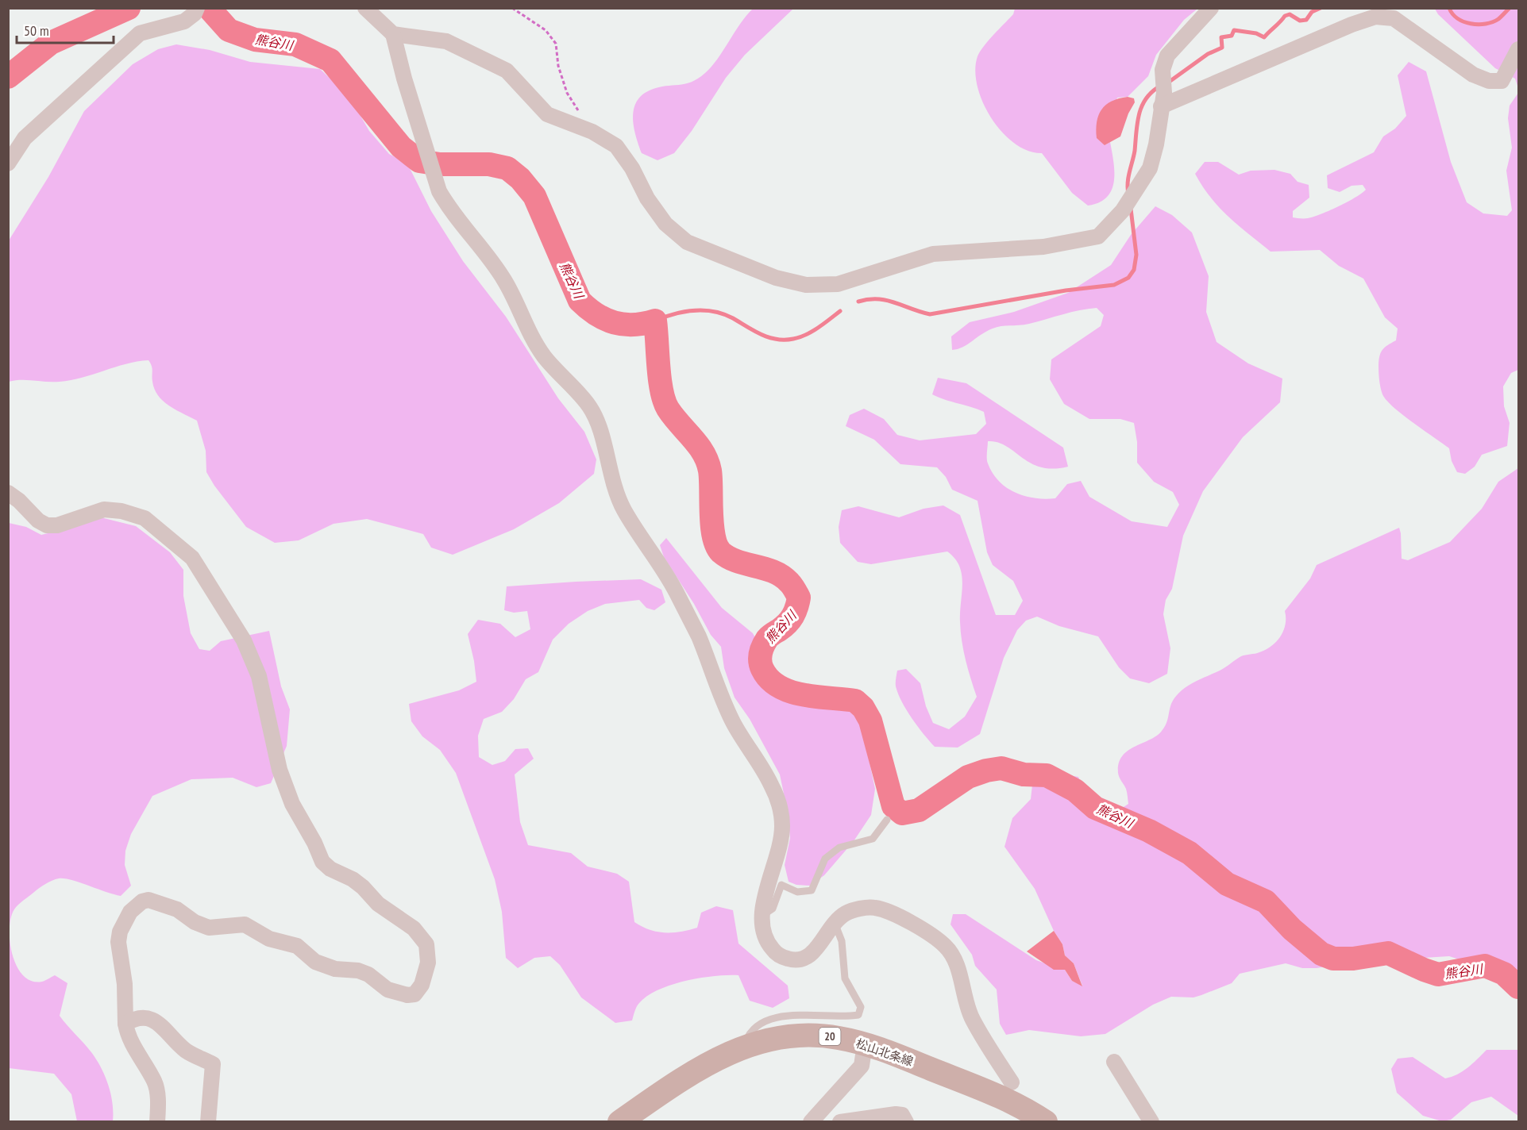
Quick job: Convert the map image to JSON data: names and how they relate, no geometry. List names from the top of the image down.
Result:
{
  "streets": {
    "main road": ["20", "松山北条線"]
  },
  "water": ["熊谷川"],
  "scale_bar": "50 m"
}
